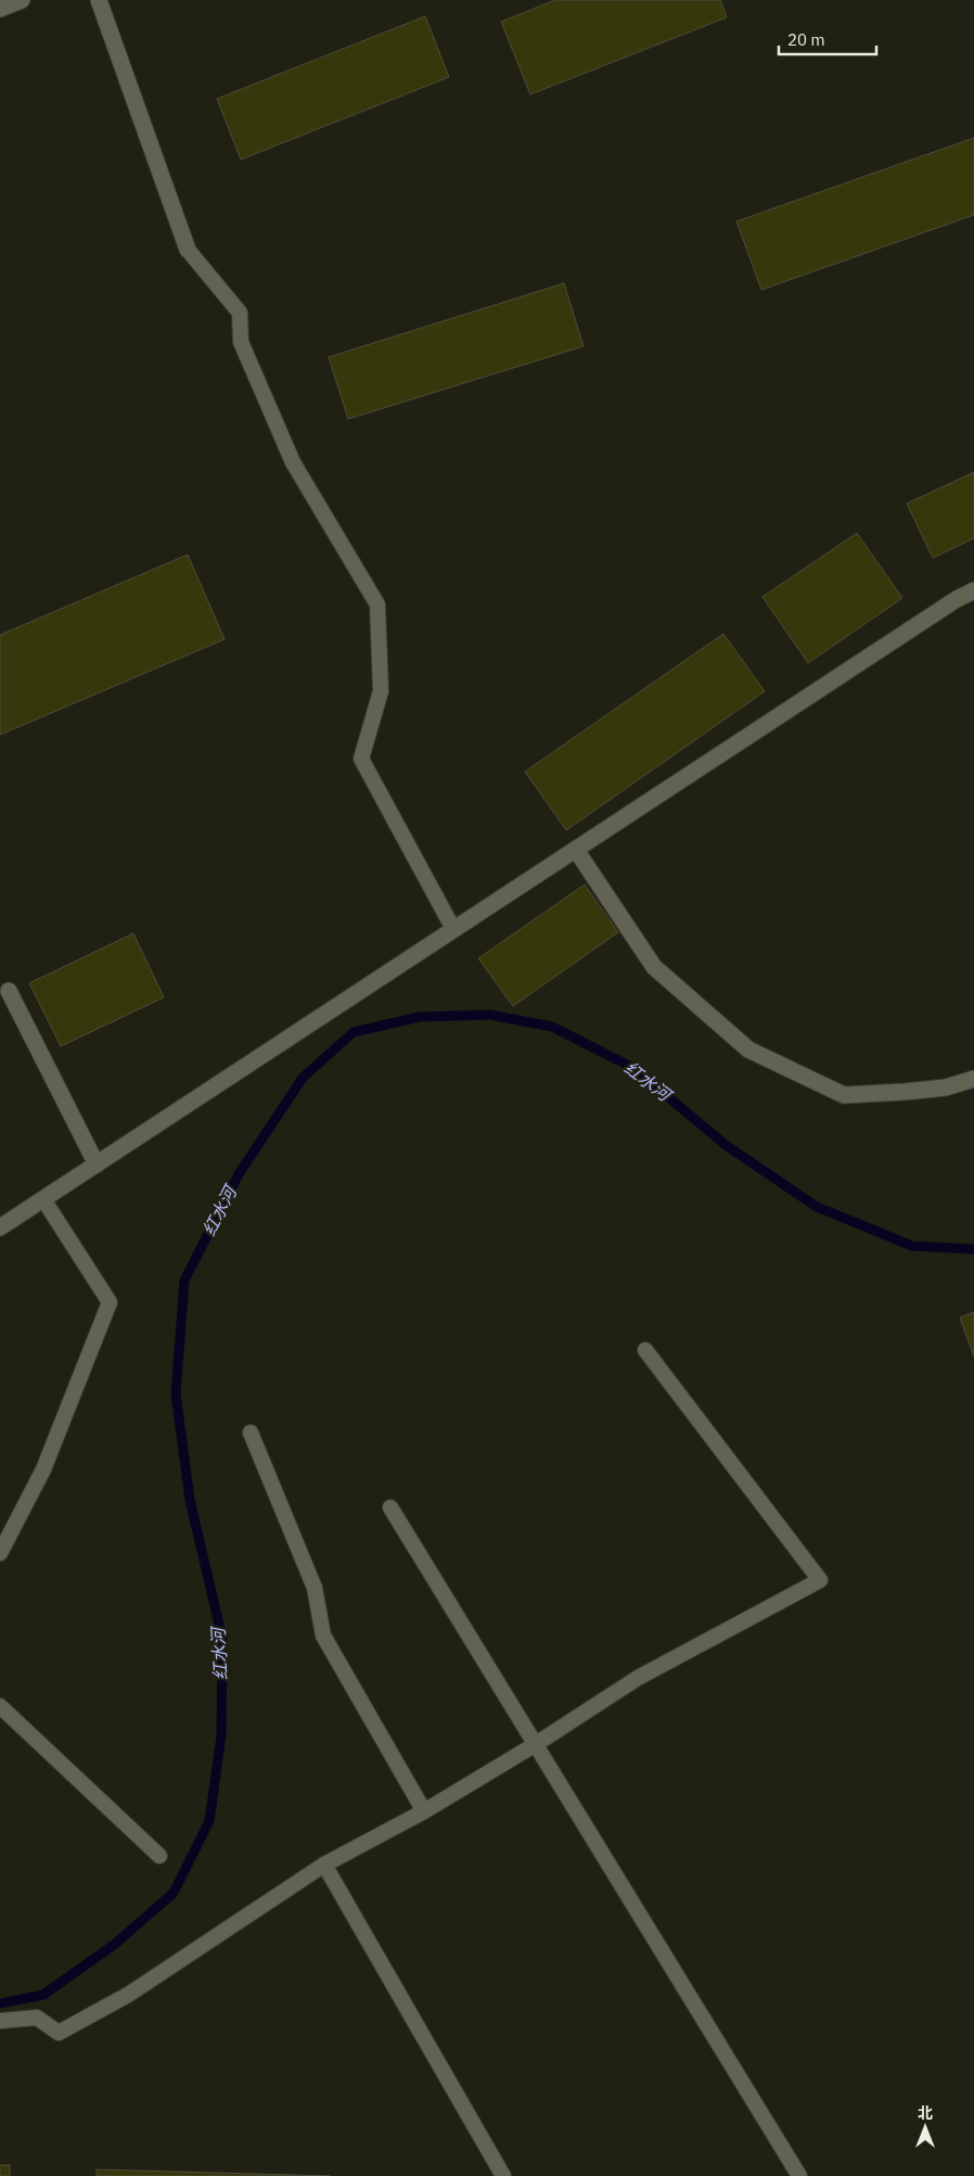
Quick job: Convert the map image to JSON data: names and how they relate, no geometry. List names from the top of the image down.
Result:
{
  "water": ["红水河"],
  "scale_bar": "20 m",
  "north": "top"
}
